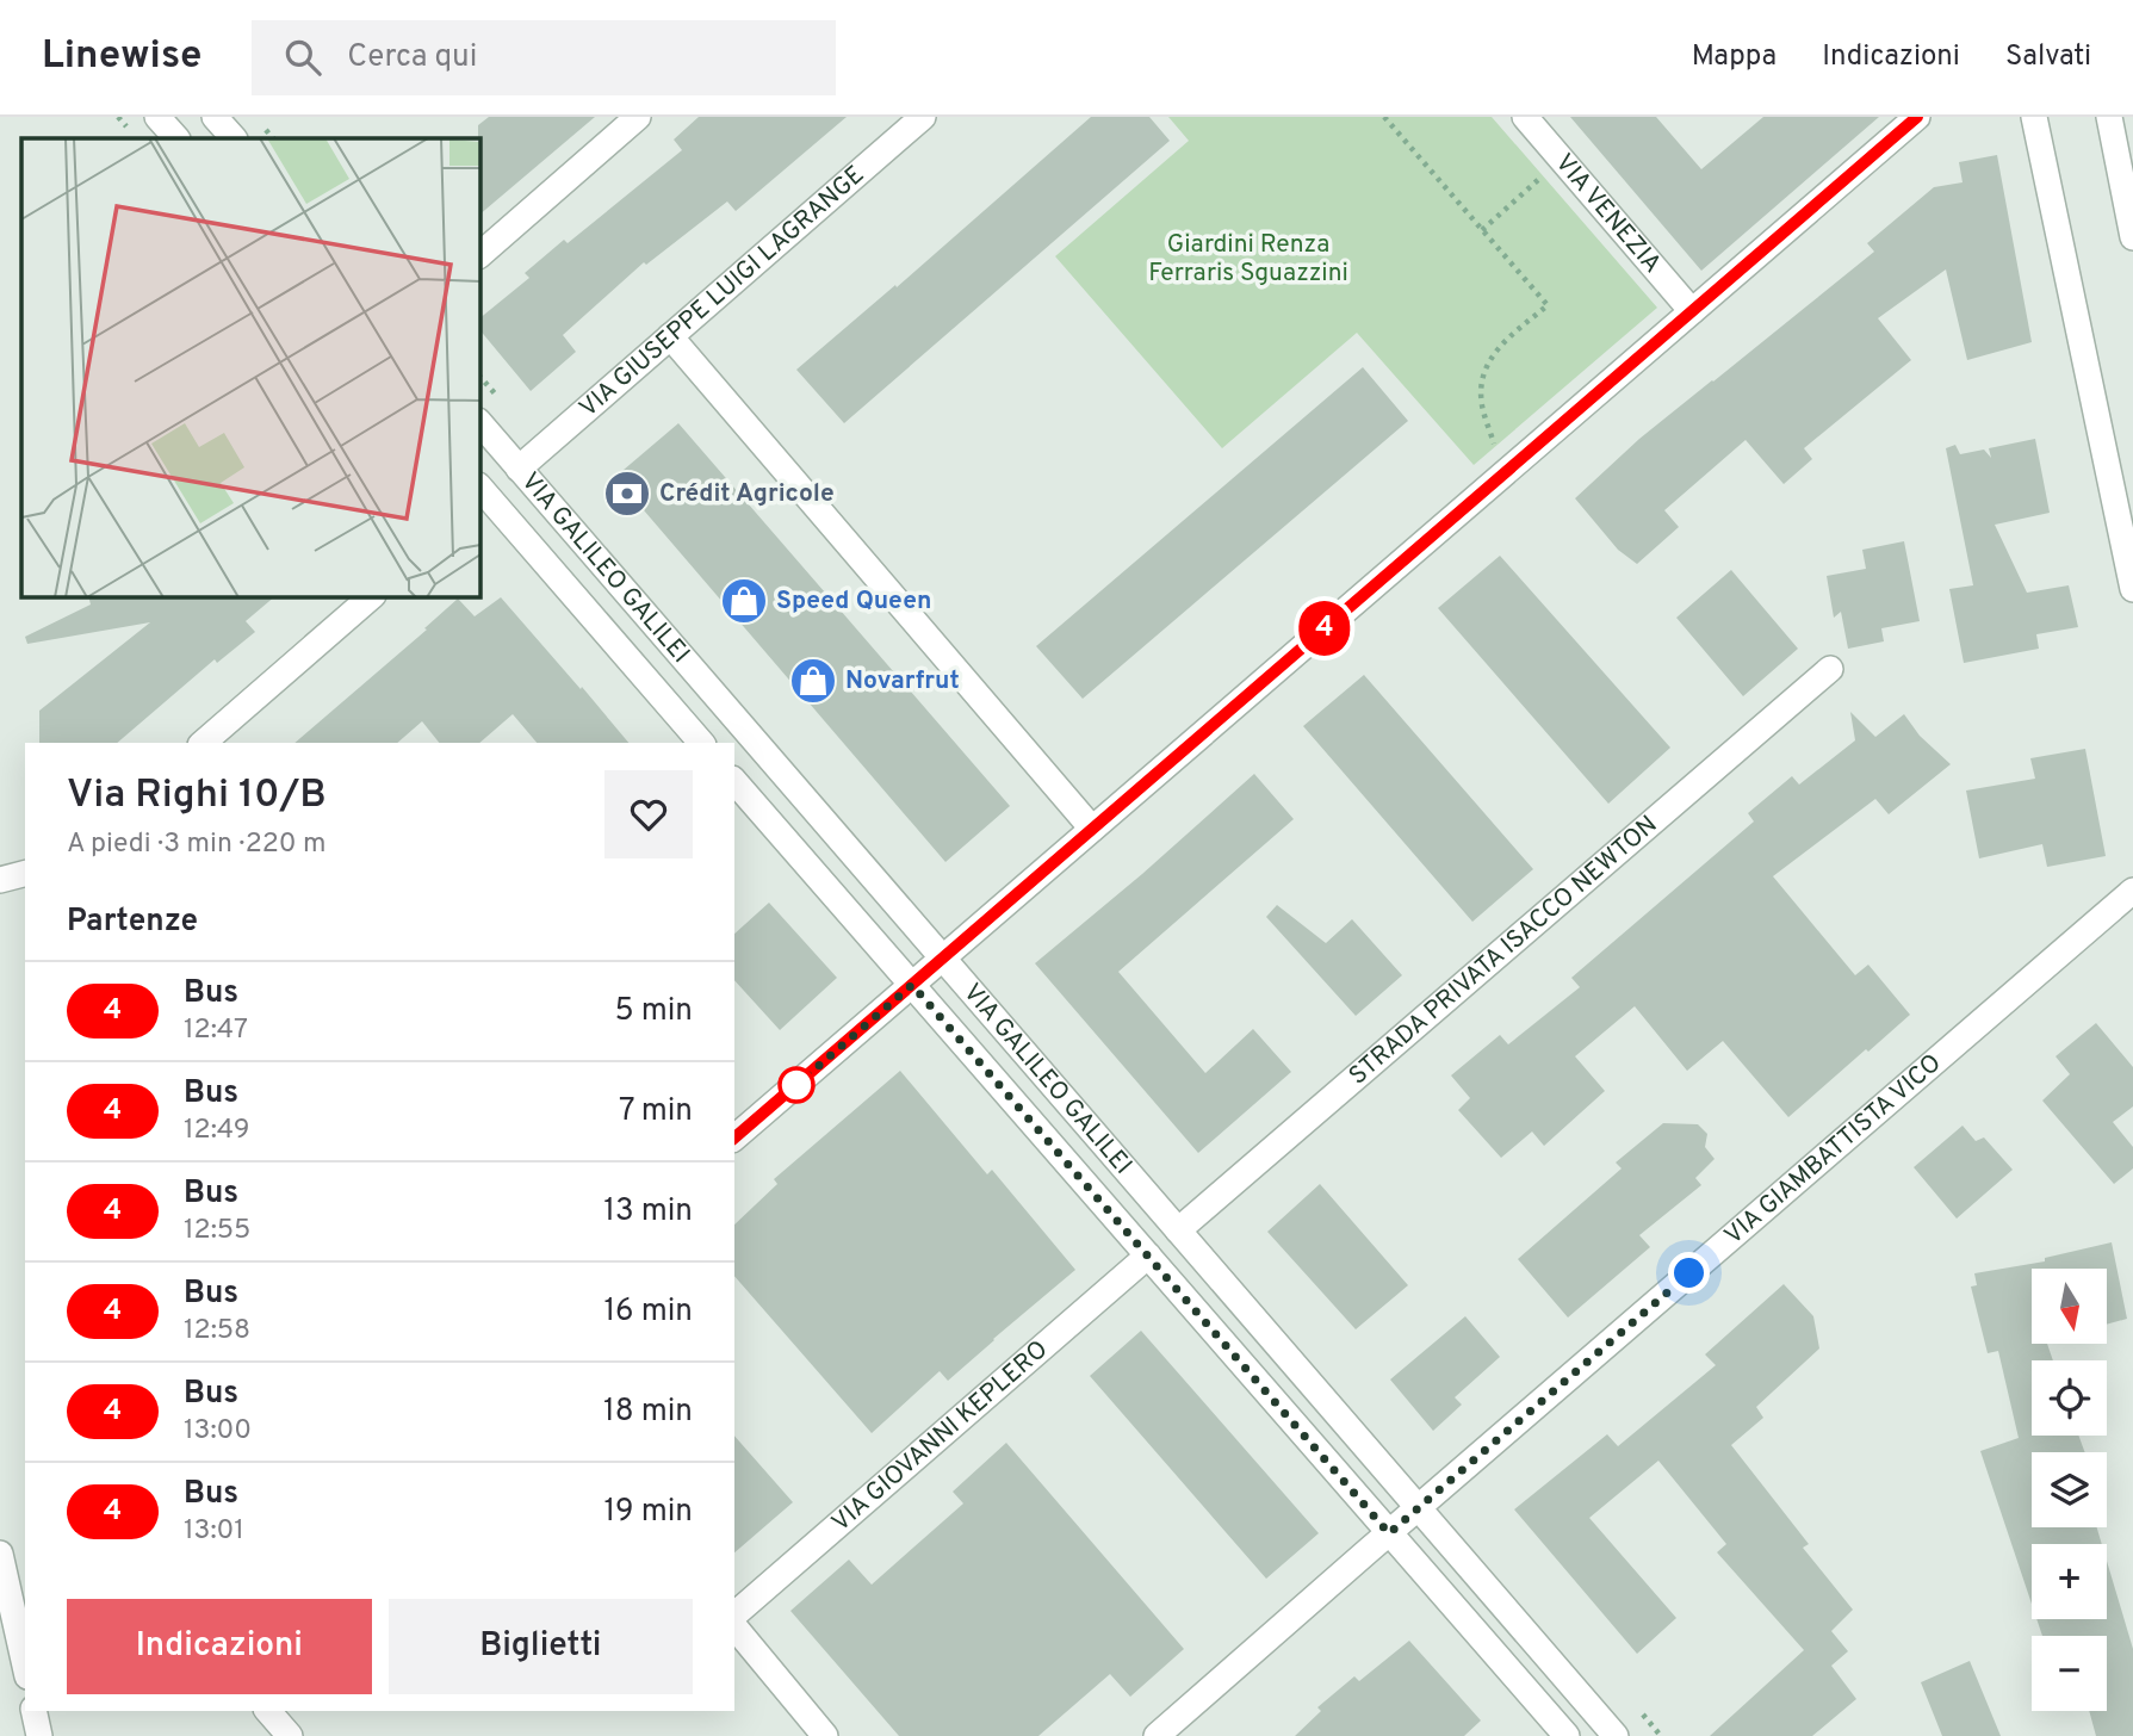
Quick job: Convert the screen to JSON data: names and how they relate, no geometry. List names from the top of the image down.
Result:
{
  "streets": {
    "street": [
      "VIA VENEZIA",
      "VIA GIUSEPPE LUIGI LAGRANGE",
      "VIA GALILEO GALILEI",
      "STRADA PRIVATA ISACCO NEWTON",
      "VIA GIAMBATTISTA VICO",
      "VIA GIOVANNI KEPLERO"
    ]
  },
  "crossings": [
    ["VIA GIUSEPPE LUIGI LAGRANGE", "VIA GALILEO GALILEI"],
    ["VIA GALILEO GALILEI", "STRADA PRIVATA ISACCO NEWTON"],
    ["VIA GALILEO GALILEI", "VIA GIAMBATTISTA VICO"],
    ["VIA GALILEO GALILEI", "VIA GIOVANNI KEPLERO"]
  ],
  "parks": ["Giardini Renza Ferraris Sguazzini"],
  "places": {
    "bank": ["Crédit Agricole"],
    "shop": ["Speed Queen", "Novarfrut"]
  },
  "lines": ["bus line 4"],
  "north": "bottom",
  "page": {
    "header": "Linewise",
    "search": "Cerca qui",
    "nav": ["Mappa", "Indicazioni", "Salvati"],
    "on_map": "4",
    "heading": [
      ["Via Righi 10/B", "A piedi · 3 min · 220 m"],
      "Partenze"
    ],
    "list": [
      {
        "mark": "4",
        "name": "Bus",
        "note": "12:47",
        "value": "5 min"
      },
      {
        "mark": "4",
        "name": "Bus",
        "note": "12:49",
        "value": "7 min"
      },
      {
        "mark": "4",
        "name": "Bus",
        "note": "12:55",
        "value": "13 min"
      },
      {
        "mark": "4",
        "name": "Bus",
        "note": "12:58",
        "value": "16 min"
      },
      {
        "mark": "4",
        "name": "Bus",
        "note": "13:00",
        "value": "18 min"
      },
      {
        "mark": "4",
        "name": "Bus",
        "note": "13:01",
        "value": "19 min"
      }
    ],
    "map_buttons": ["+", "−"],
    "buttons": ["Indicazioni", "Biglietti"]
  }
}
